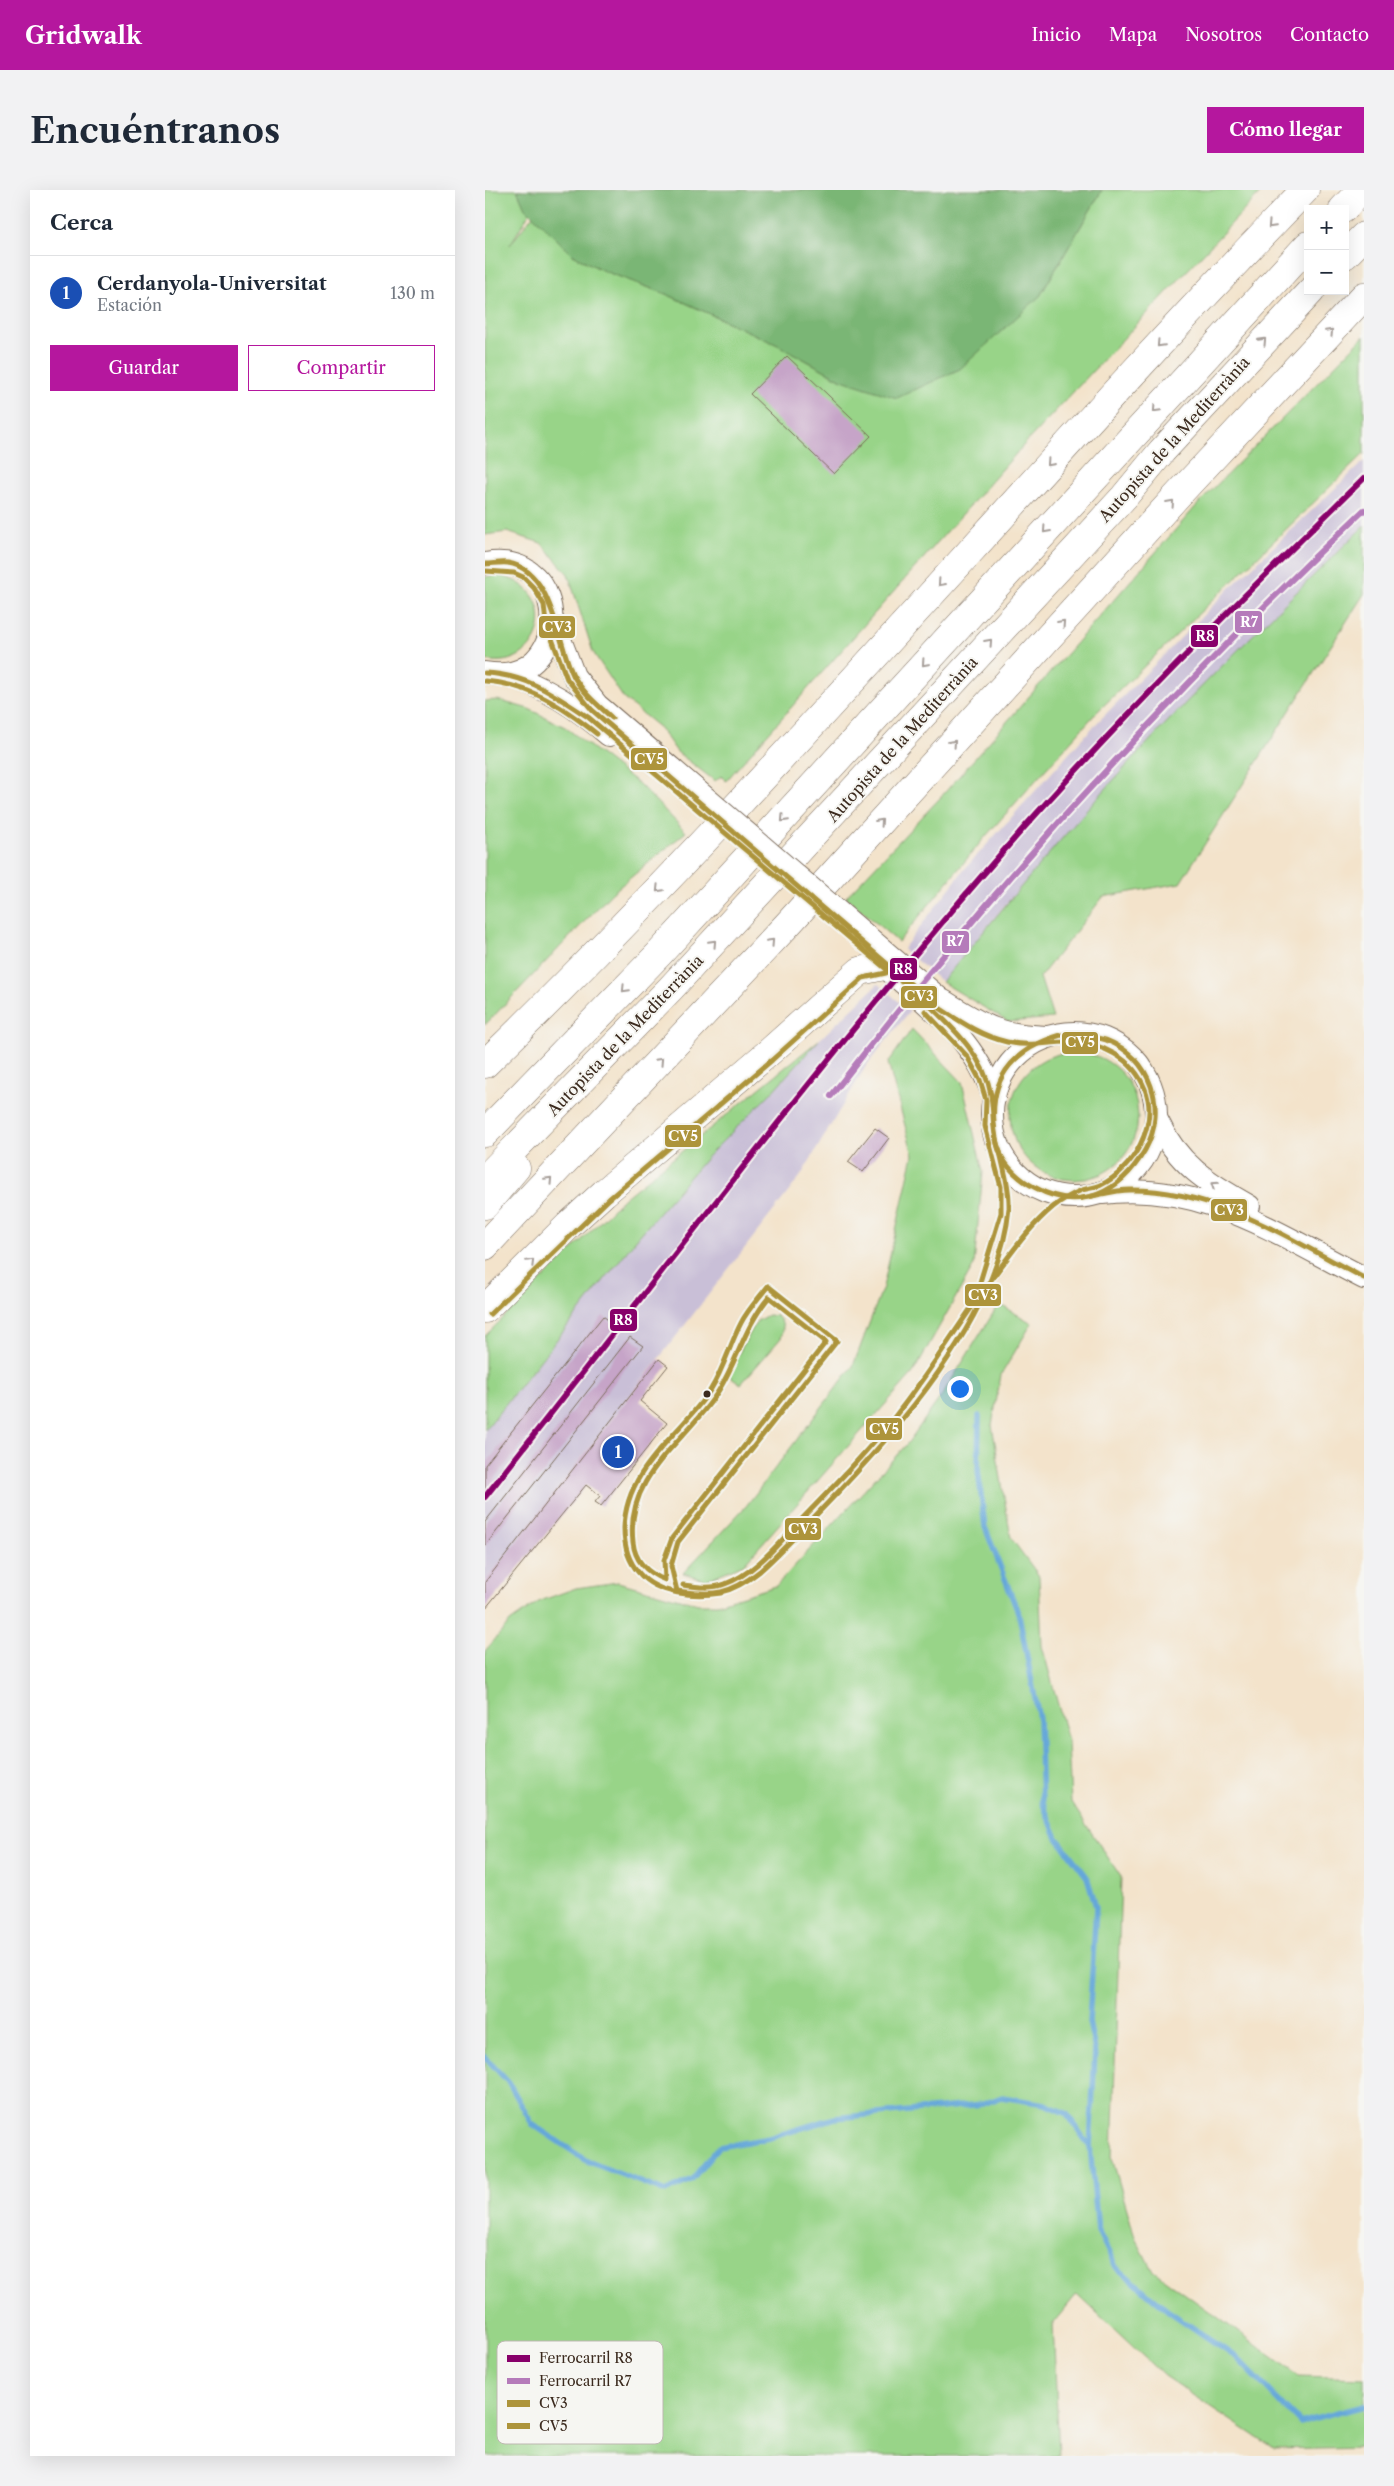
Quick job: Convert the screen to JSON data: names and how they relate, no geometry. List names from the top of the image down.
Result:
{
  "streets": {
    "highway": ["Autopista de la Mediterrània"]
  },
  "lines": [
    "rail line R8",
    "rail line R7",
    "transit line CV3",
    "transit line CV5"
  ],
  "legend": [
    "Ferrocarril R8",
    "Ferrocarril R7",
    "CV3",
    "CV5"
  ],
  "page": {
    "header": "Gridwalk",
    "nav": [
      "Inicio",
      "Mapa",
      "Nosotros",
      "Contacto"
    ],
    "buttons": [
      "Cómo llegar",
      ["Guardar", "Compartir"]
    ],
    "title": "Encuéntranos",
    "heading": "Cerca",
    "map_buttons": ["+", "−"],
    "list": [
      {
        "mark": "1",
        "name": "Cerdanyola-Universitat",
        "note": "Estación",
        "value": "130 m"
      }
    ],
    "pins": "1"
  }
}
